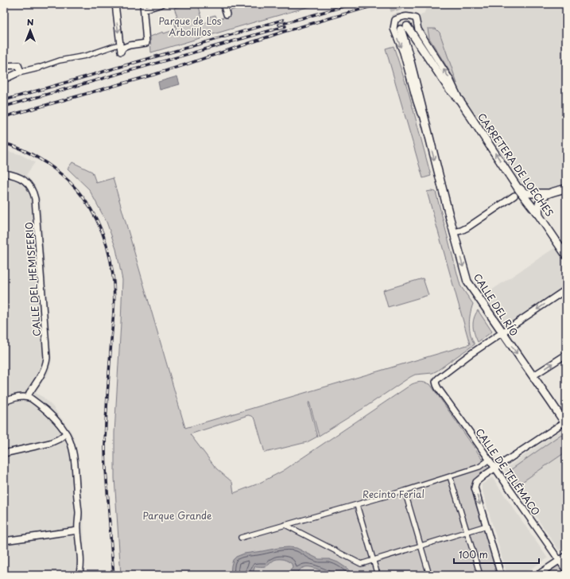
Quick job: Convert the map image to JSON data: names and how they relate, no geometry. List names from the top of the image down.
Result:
{
  "streets": {
    "street": [
      "CARRETERA DE LOECHES",
      "CALLE DEL HEMISFERIO",
      "CALLE DEL RÍO",
      "CALLE DE TELÉMACO"
    ]
  },
  "crossings": [
    ["CARRETERA DE LOECHES", "CALLE DEL RÍO"],
    ["CALLE DEL RÍO", "CALLE DE TELÉMACO"]
  ],
  "one_way": ["CALLE DEL RÍO"],
  "parks": ["Parque de Los Arbolillos", "Recinto Ferial", "Parque Grande"],
  "scale_bar": "100 m",
  "north": "top"
}
